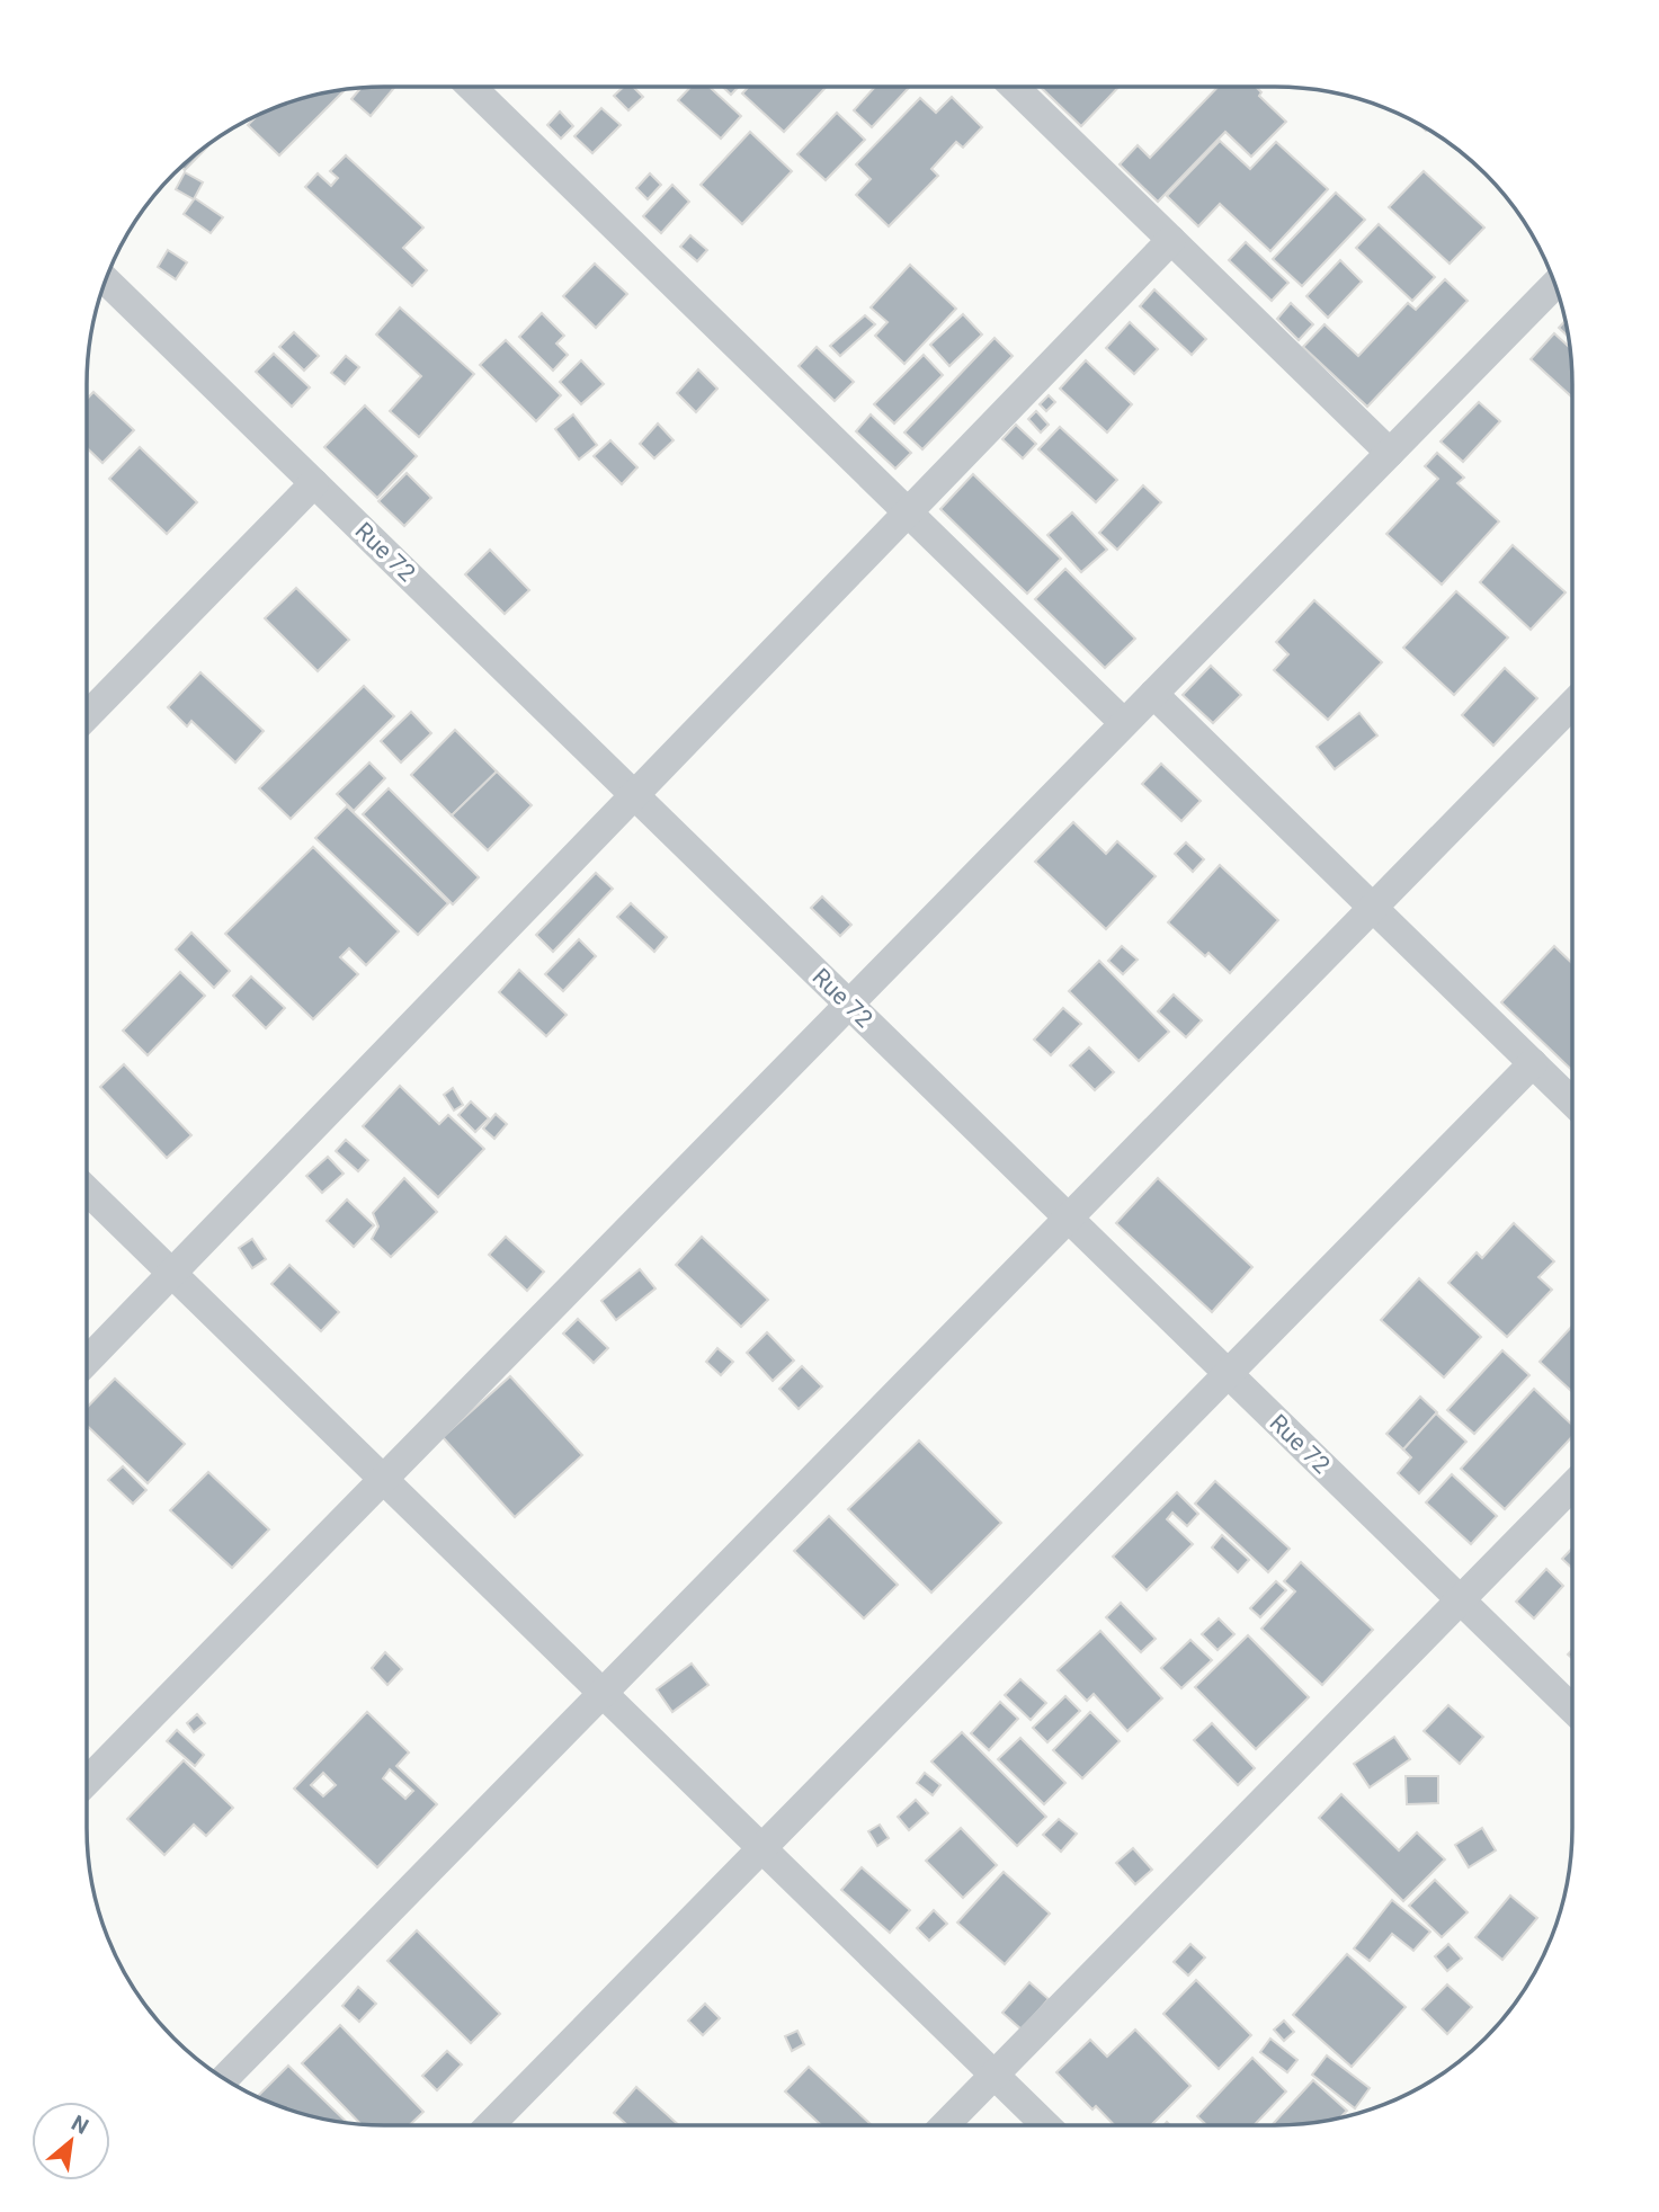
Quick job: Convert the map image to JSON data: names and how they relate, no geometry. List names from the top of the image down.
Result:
{
  "streets": {
    "street": ["Rue 72"]
  },
  "north": "top right"
}
